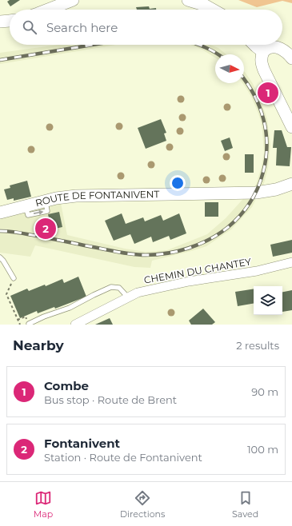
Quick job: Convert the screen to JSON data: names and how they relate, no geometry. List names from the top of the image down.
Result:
{
  "streets": {
    "street": ["ROUTE DE FONTANIVENT", "CHEMIN DU CHANTEY"]
  },
  "north": "right",
  "page": {
    "search": "Search here",
    "pins": ["1", "2"],
    "heading": ["Nearby", "2 results"],
    "list": [
      {
        "mark": "1",
        "name": "Combe",
        "note": "Bus stop · Route de Brent",
        "value": "90 m"
      },
      {
        "mark": "2",
        "name": "Fontanivent",
        "note": "Station · Route de Fontanivent",
        "value": "100 m"
      }
    ],
    "nav": ["Map", "Directions", "Saved"]
  }
}
